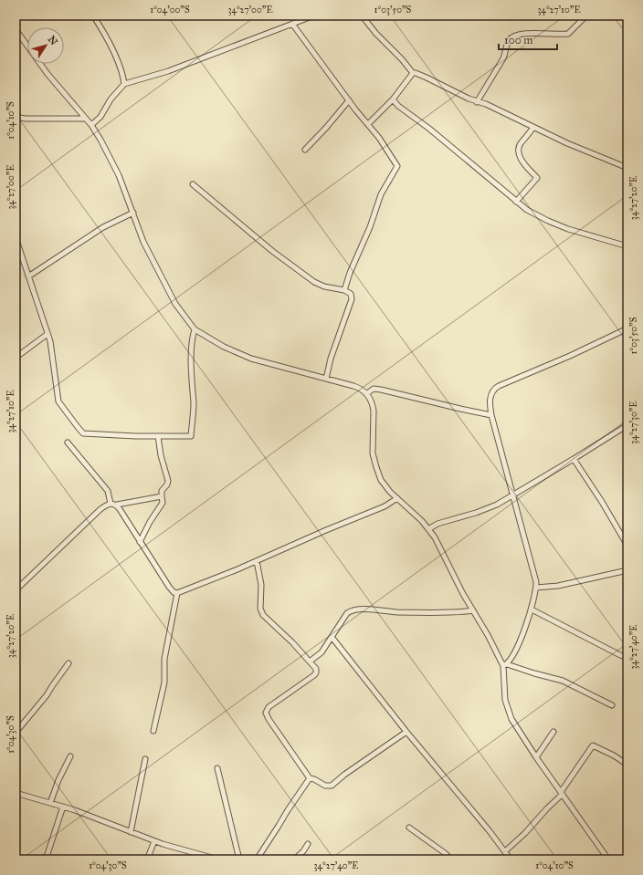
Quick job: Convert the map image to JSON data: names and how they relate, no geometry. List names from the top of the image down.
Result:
{
  "scale_bar": "100 m",
  "north": "top right",
  "coordinates": [
    "1°04'00\"S",
    "34°27'00\"E",
    "1°03'50\"S",
    "34°27'10\"E",
    "1°04'10\"S",
    "34°27'20\"E",
    "34°27'30\"E",
    "34°27'40\"E",
    "1°04'30\"S"
  ]
}
